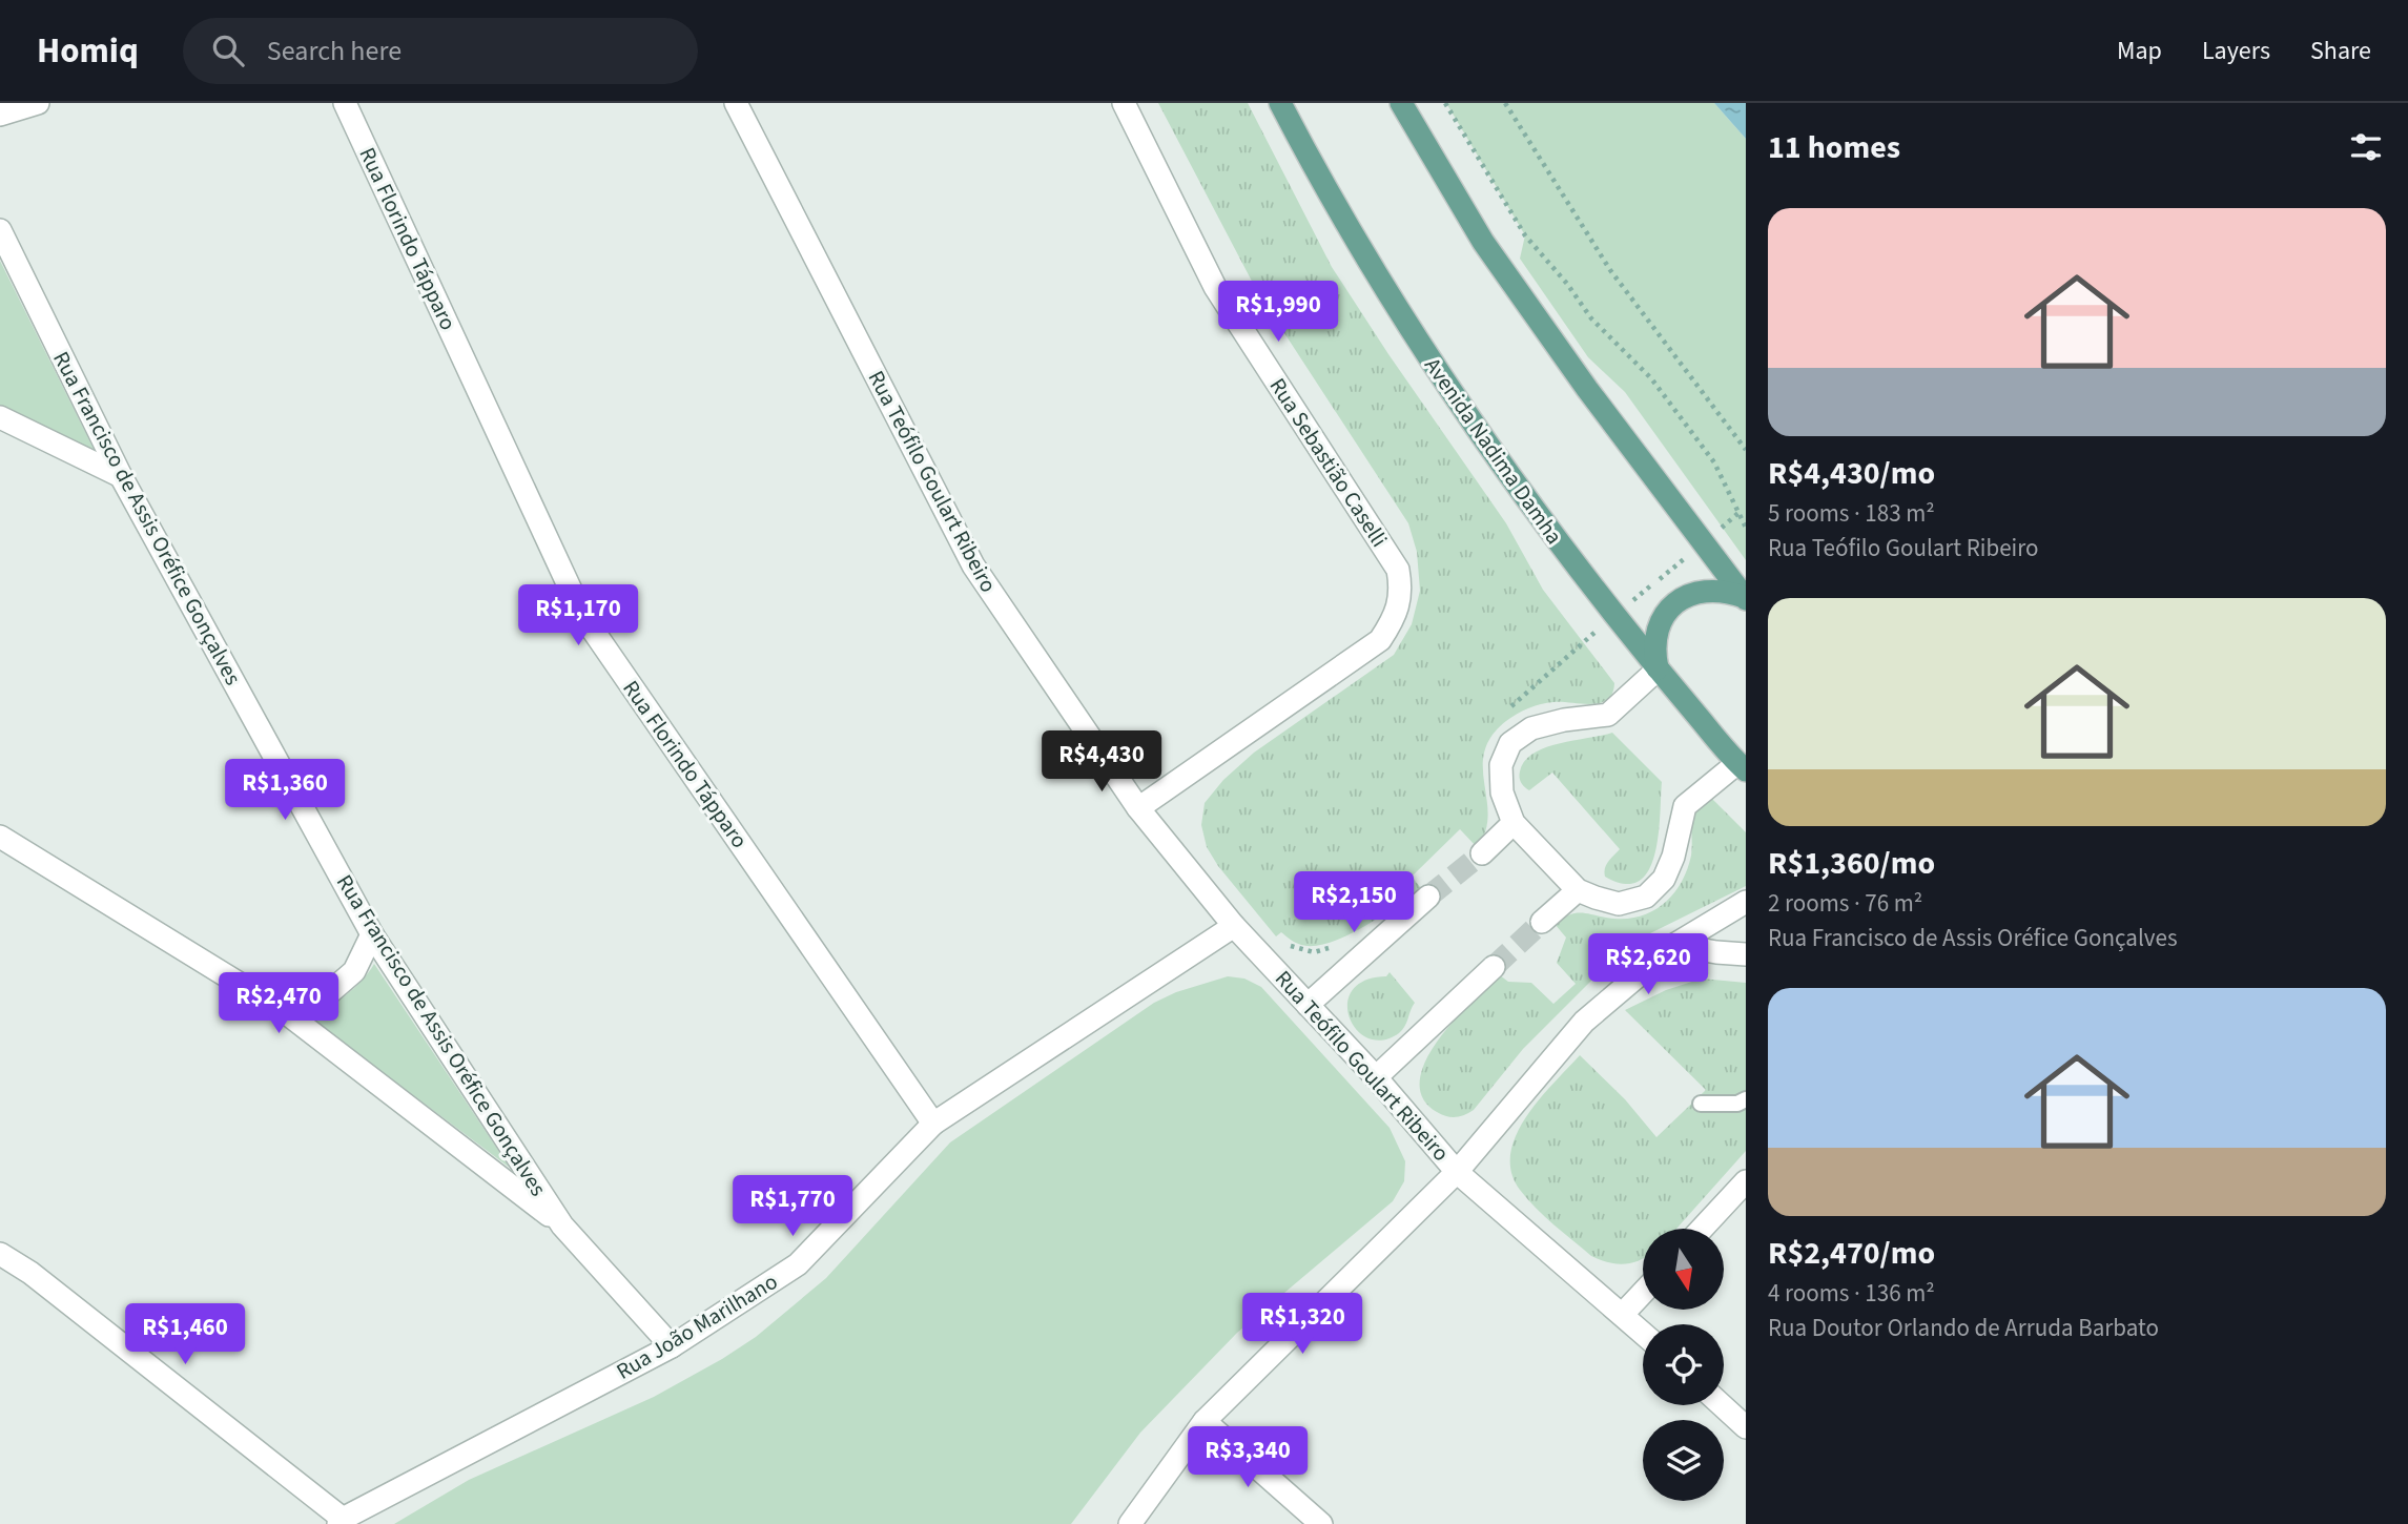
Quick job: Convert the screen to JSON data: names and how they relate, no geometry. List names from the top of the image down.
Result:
{
  "streets": {
    "main road": ["Avenida Nadima Damha"],
    "street": [
      "Rua Florindo Tápparo",
      "Rua Sebastião Caselli",
      "Rua Teófilo Goulart Ribeiro",
      "Rua Francisco de Assis Oréfice Gonçalves",
      "Rua João Marilhano"
    ]
  },
  "crossings": [
    ["Rua Florindo Tápparo", "Rua João Marilhano"],
    ["Rua Sebastião Caselli", "Rua Teófilo Goulart Ribeiro"],
    ["Rua Teófilo Goulart Ribeiro", "Rua João Marilhano"],
    ["Rua Francisco de Assis Oréfice Gonçalves", "Rua João Marilhano"]
  ],
  "north": "bottom",
  "page": {
    "header": "Homiq",
    "search": "Search here",
    "nav": ["Map", "Layers", "Share"],
    "heading": "11 homes",
    "list": [
      {
        "name": "R$4,430/mo",
        "note": "5 rooms · 183 m² · Rua Teófilo Goulart Ribeiro"
      },
      {
        "name": "R$1,360/mo",
        "note": "2 rooms · 76 m² · Rua Francisco de Assis Oréfice Gonçalves"
      },
      {
        "name": "R$2,470/mo",
        "note": "4 rooms · 136 m² · Rua Doutor Orlando de Arruda Barbato"
      }
    ],
    "price": [
      "R$1,990",
      "R$1,170",
      "R$4,430",
      "R$1,360",
      "R$2,150",
      "R$2,620",
      "R$2,470",
      "R$1,770",
      "R$1,320",
      "R$1,460",
      "R$3,340"
    ]
  }
}
